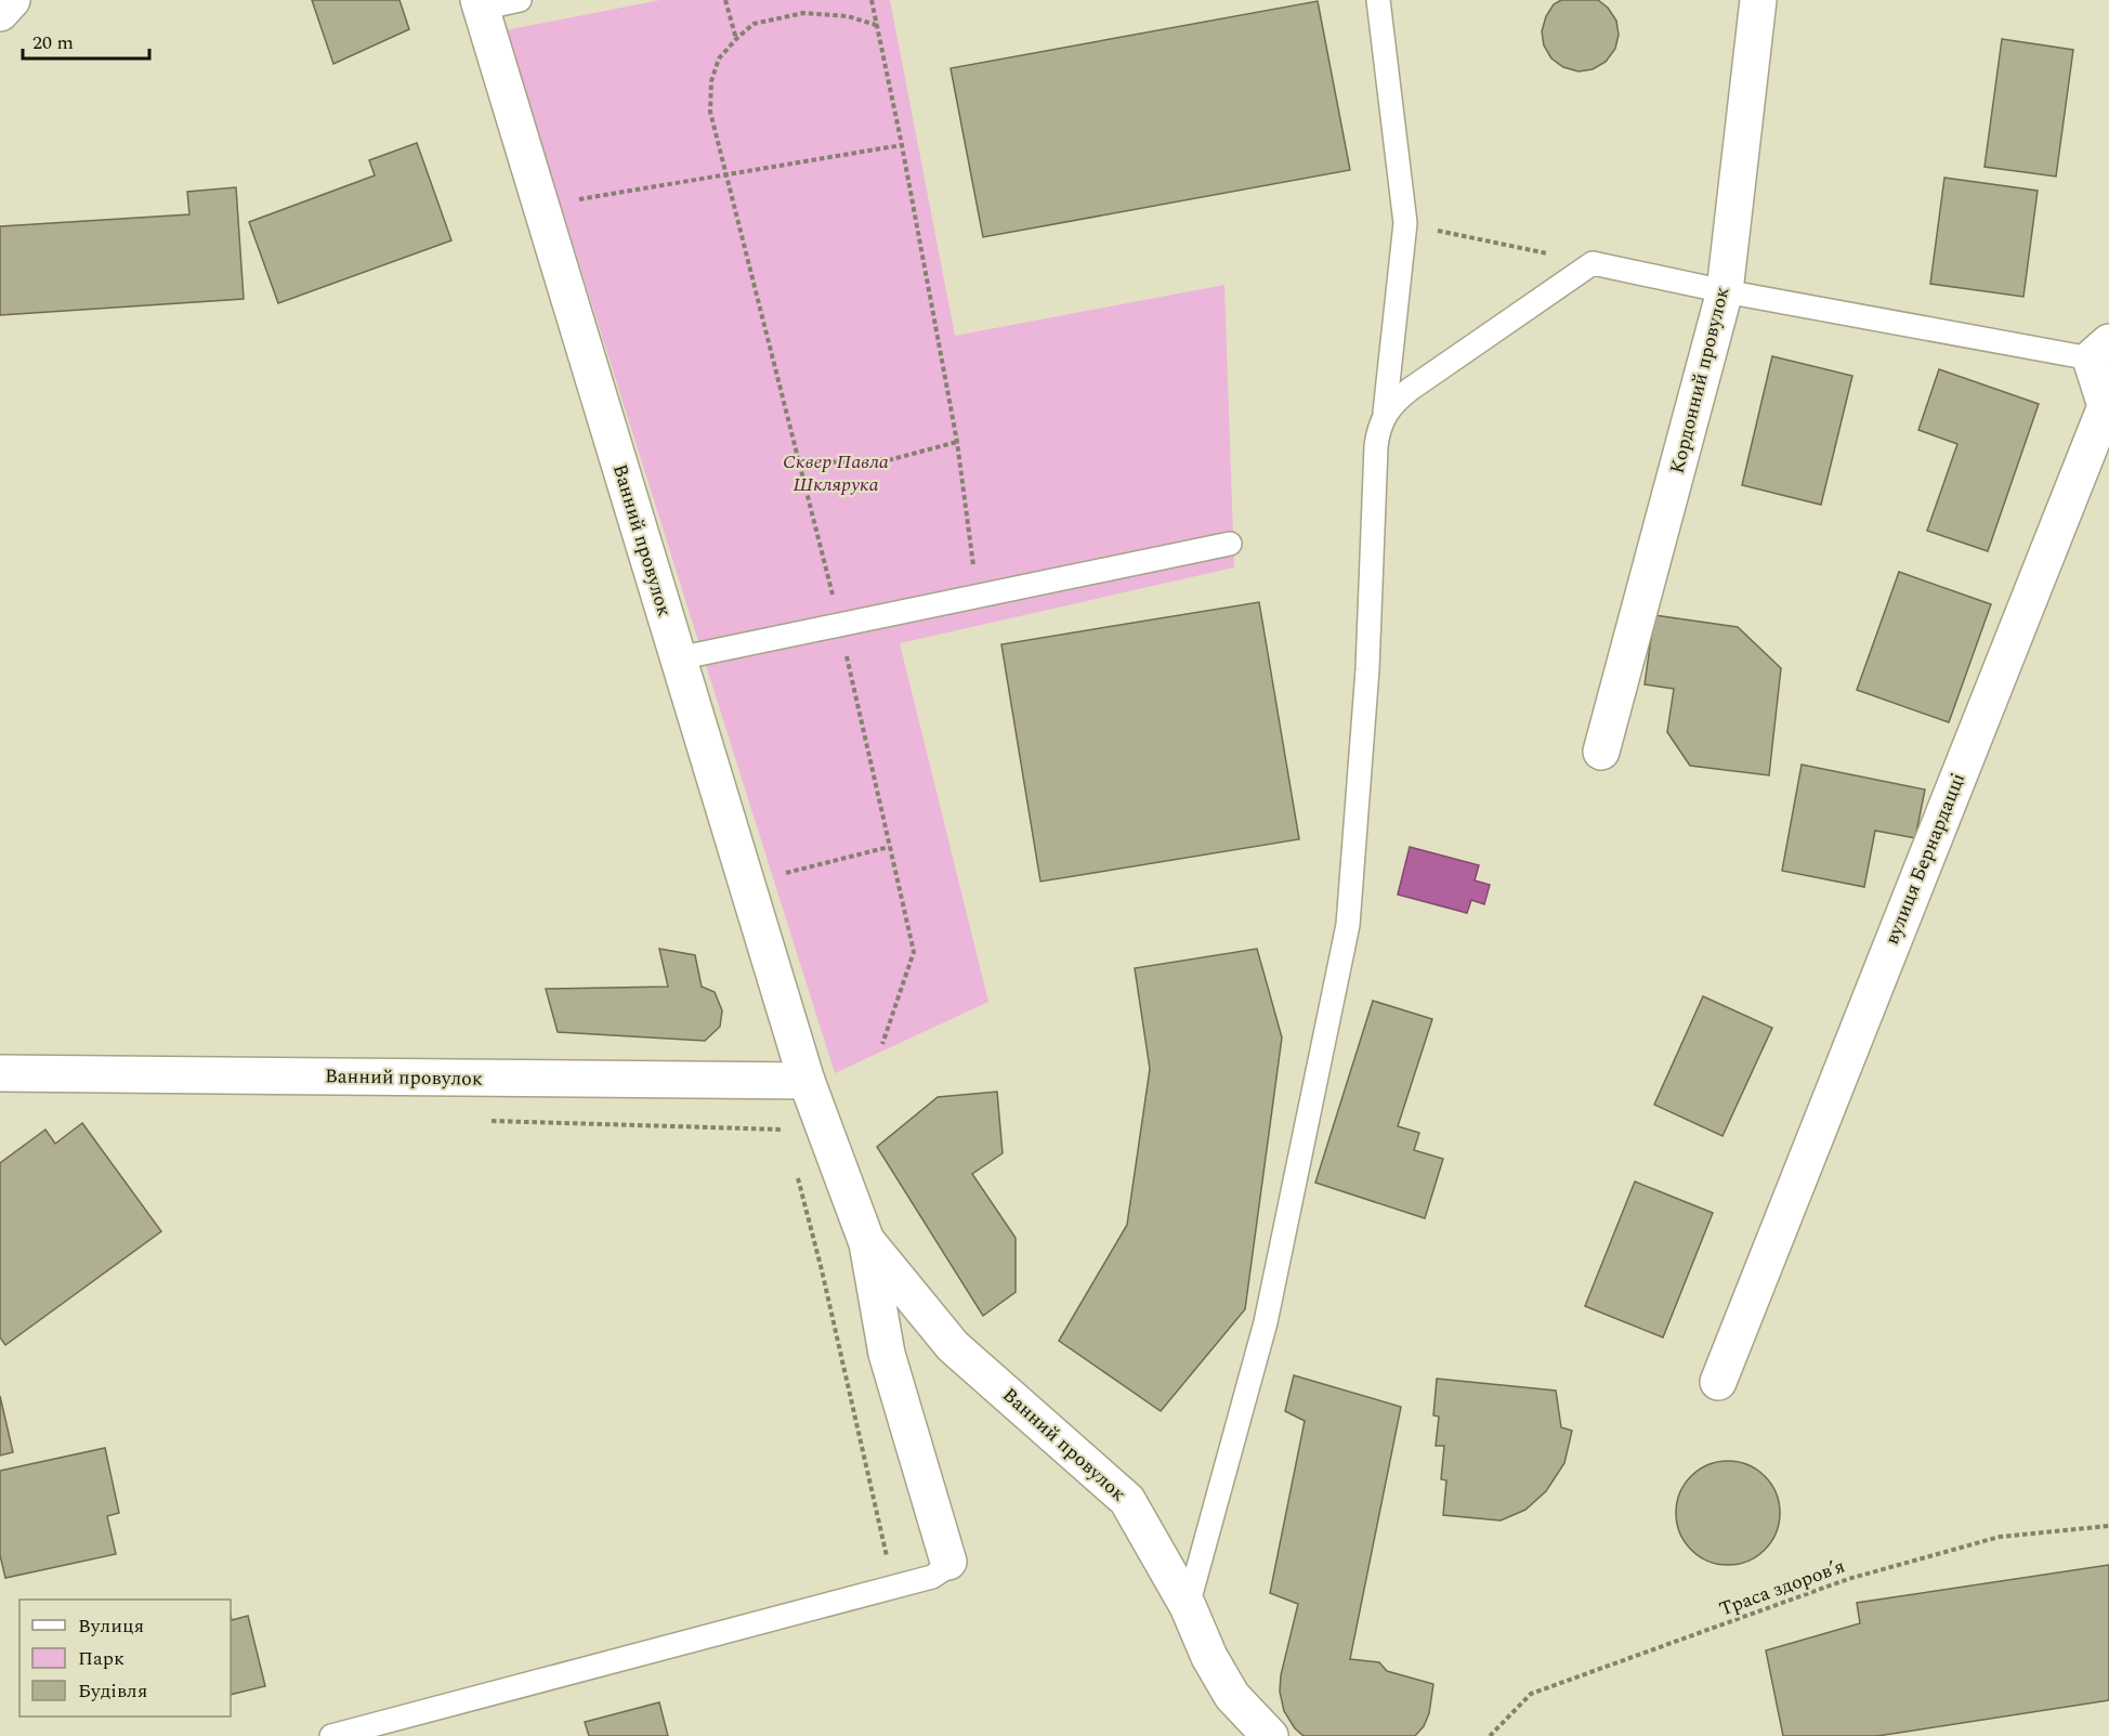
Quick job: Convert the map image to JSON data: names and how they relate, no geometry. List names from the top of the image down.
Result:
{
  "streets": {
    "street": ["Кордонний провулок", "Ванний провулок", "вулиця Бернардацці"],
    "path": ["Траса здоров’я"]
  },
  "parks": ["Сквер Павла Шклярука"],
  "legend": ["Вулиця", "Парк", "Будівля"],
  "scale_bar": "20 m"
}
